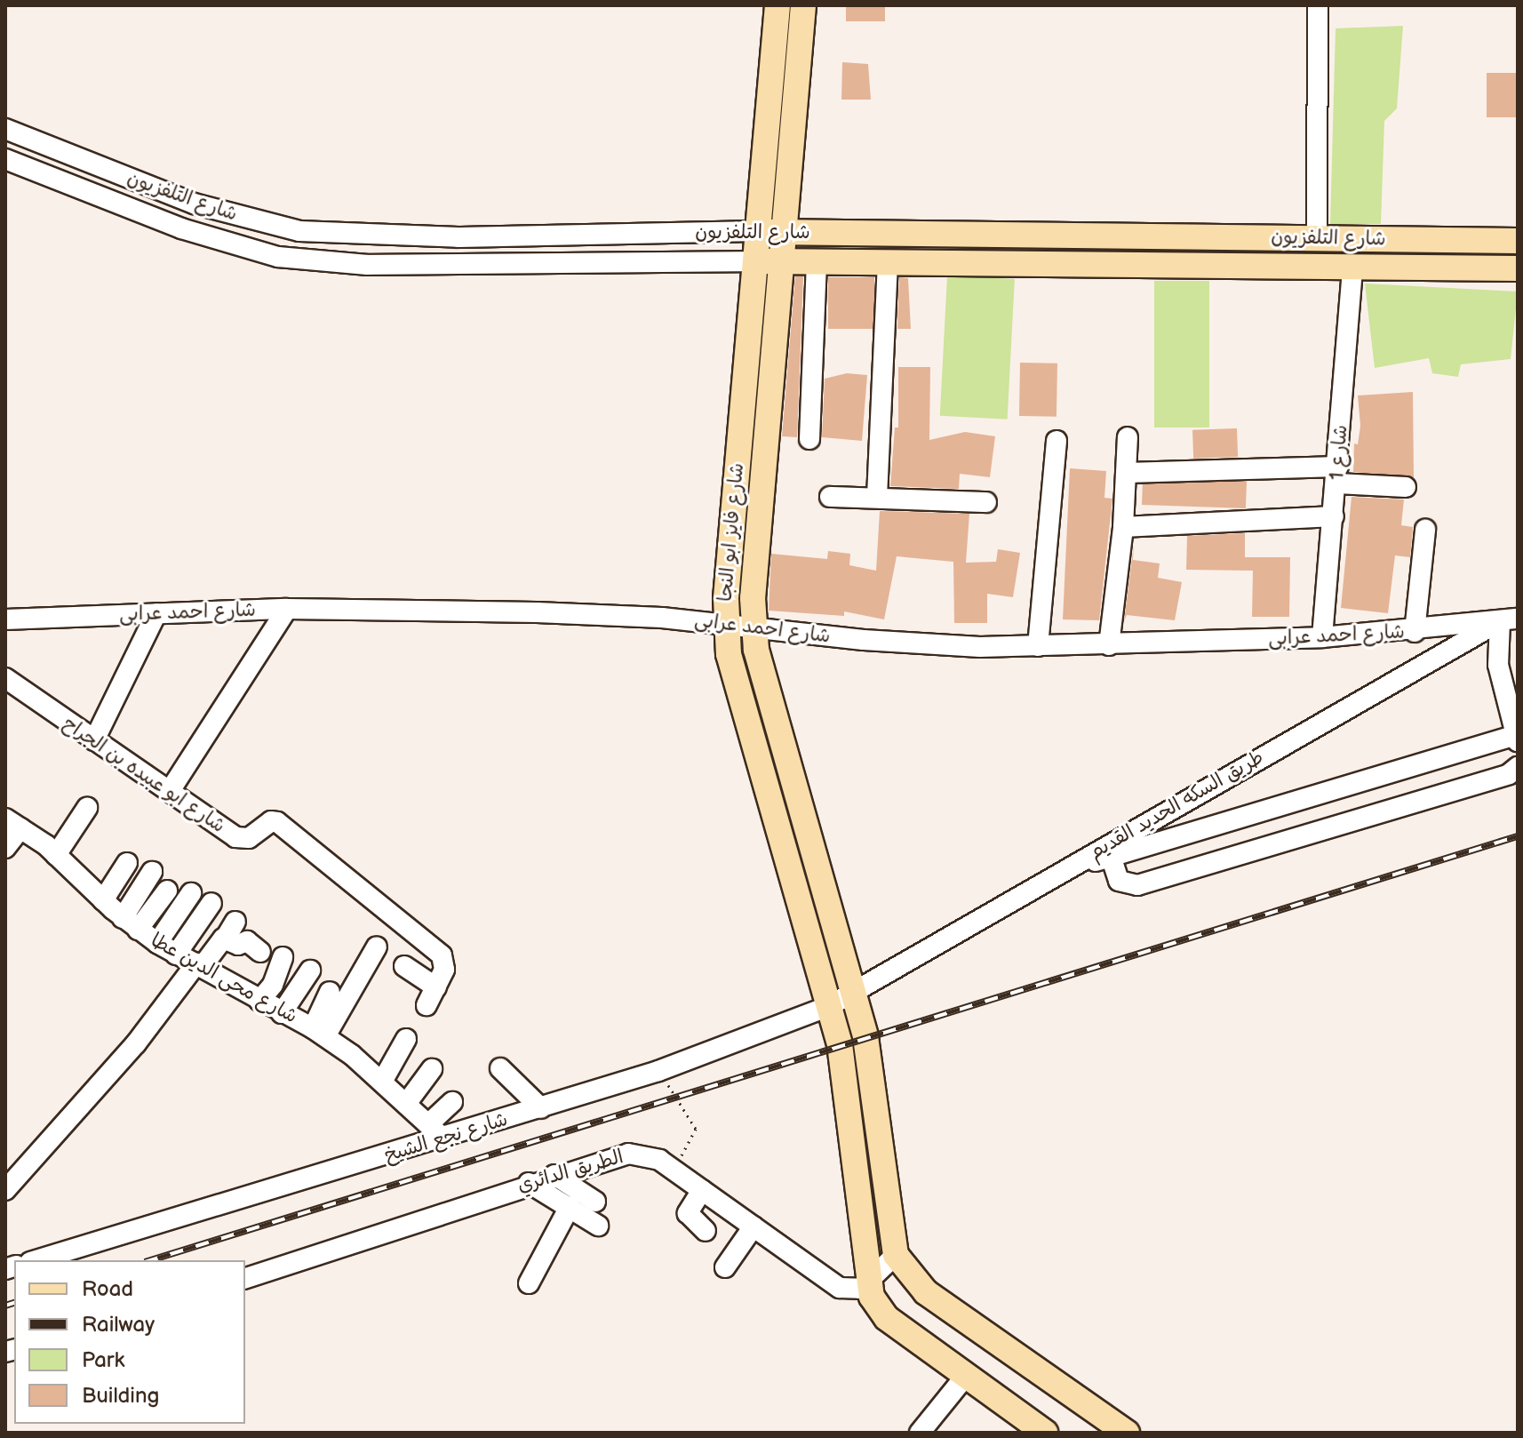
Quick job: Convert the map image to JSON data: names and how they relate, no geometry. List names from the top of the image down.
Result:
{
  "streets": {
    "main road": ["شارع التلفزيون", "شارع فايز ابو النجا"],
    "street": [
      "شارع 1",
      "شارع احمد عرابى",
      "شارع ابو عبيده بن الجراح",
      "طريق السكه الحديد القديم",
      "شارع محى الدين عطا",
      "شارع نجع الشيخ",
      "الطريق الدائري"
    ]
  },
  "crossings": [
    ["شارع التلفزيون", "شارع 1"],
    ["شارع التلفزيون", "شارع فايز ابو النجا"],
    ["شارع 1", "شارع احمد عرابى"],
    ["شارع فايز ابو النجا", "شارع احمد عرابى"],
    ["شارع فايز ابو النجا", "طريق السكه الحديد القديم"],
    ["شارع فايز ابو النجا", "شارع نجع الشيخ"],
    ["شارع فايز ابو النجا", "الطريق الدائري"],
    ["شارع احمد عرابى", "طريق السكه الحديد القديم"],
    ["طريق السكه الحديد القديم", "شارع نجع الشيخ"],
    ["شارع محى الدين عطا", "شارع نجع الشيخ"]
  ],
  "legend": [
    "Road",
    "Railway",
    "Park",
    "Building"
  ]
}
